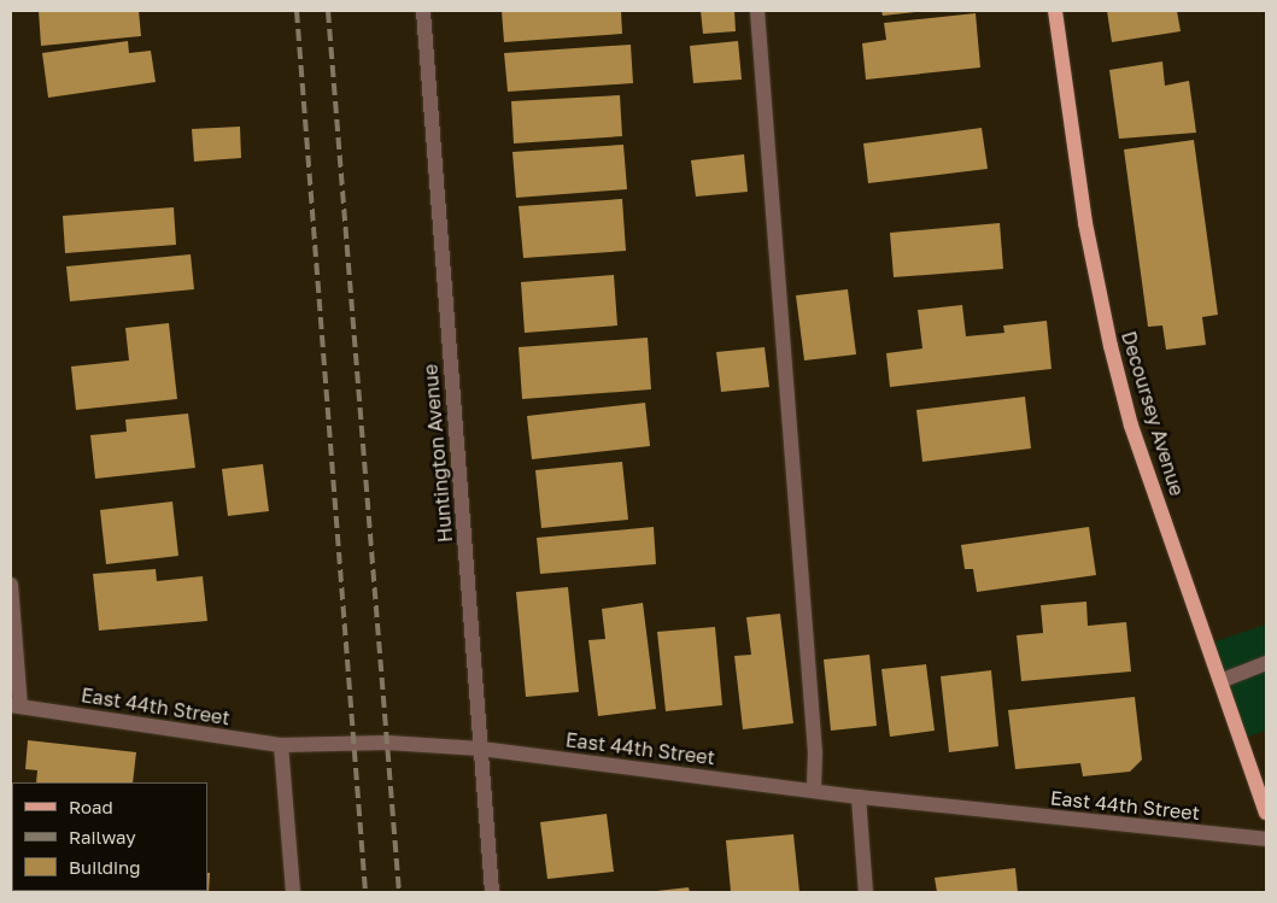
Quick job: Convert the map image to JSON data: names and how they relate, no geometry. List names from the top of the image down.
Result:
{
  "streets": {
    "main road": ["Decoursey Avenue"],
    "street": ["Huntington Avenue", "East 44th Street"]
  },
  "crossings": [
    ["Huntington Avenue", "East 44th Street"]
  ],
  "legend": ["Road", "Railway", "Building"]
}
